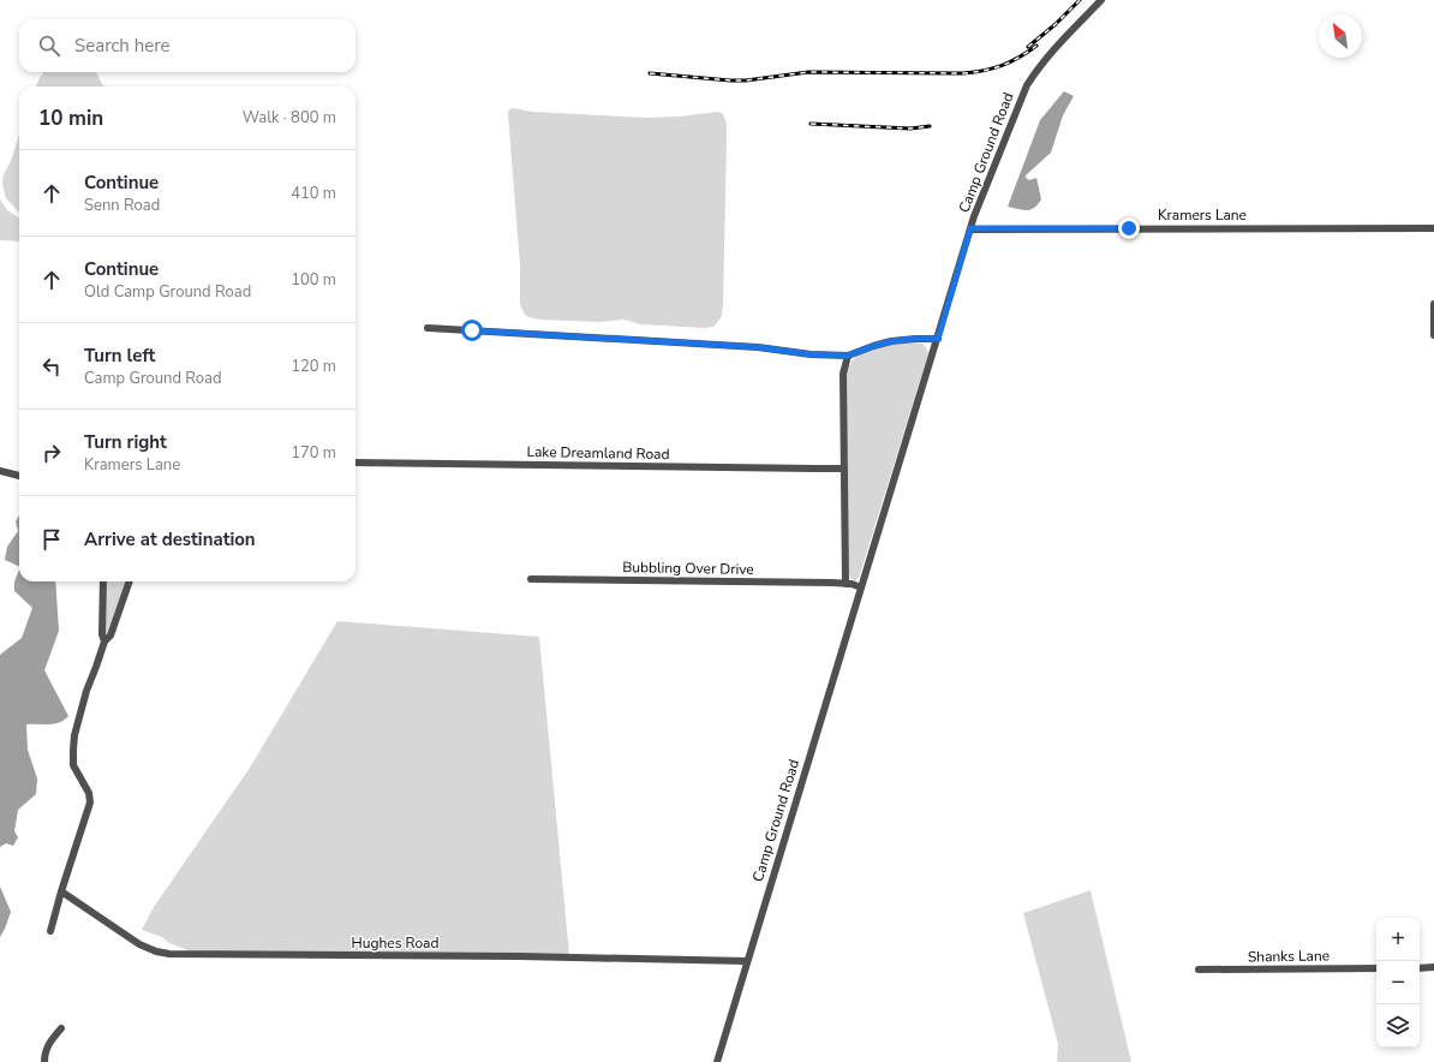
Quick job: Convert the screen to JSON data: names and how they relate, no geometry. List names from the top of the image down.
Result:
{
  "streets": {
    "street": [
      "Camp Ground Road",
      "Kramers Lane",
      "Lake Dreamland Road",
      "Bubbling Over Drive",
      "Hughes Road",
      "Shanks Lane"
    ]
  },
  "crossings": [
    ["Camp Ground Road", "Kramers Lane"],
    ["Camp Ground Road", "Hughes Road"]
  ],
  "north": "top left",
  "page": {
    "search": "Search here",
    "heading": ["10 min", "Walk · 800 m"],
    "list": [
      ["Continue", "Senn Road", "410 m"],
      ["Continue", "Old Camp Ground Road", "100 m"],
      ["Turn left", "Camp Ground Road", "120 m"],
      ["Turn right", "Kramers Lane", "170 m"],
      "Arrive at destination"
    ],
    "map_buttons": ["+", "−"]
  }
}
